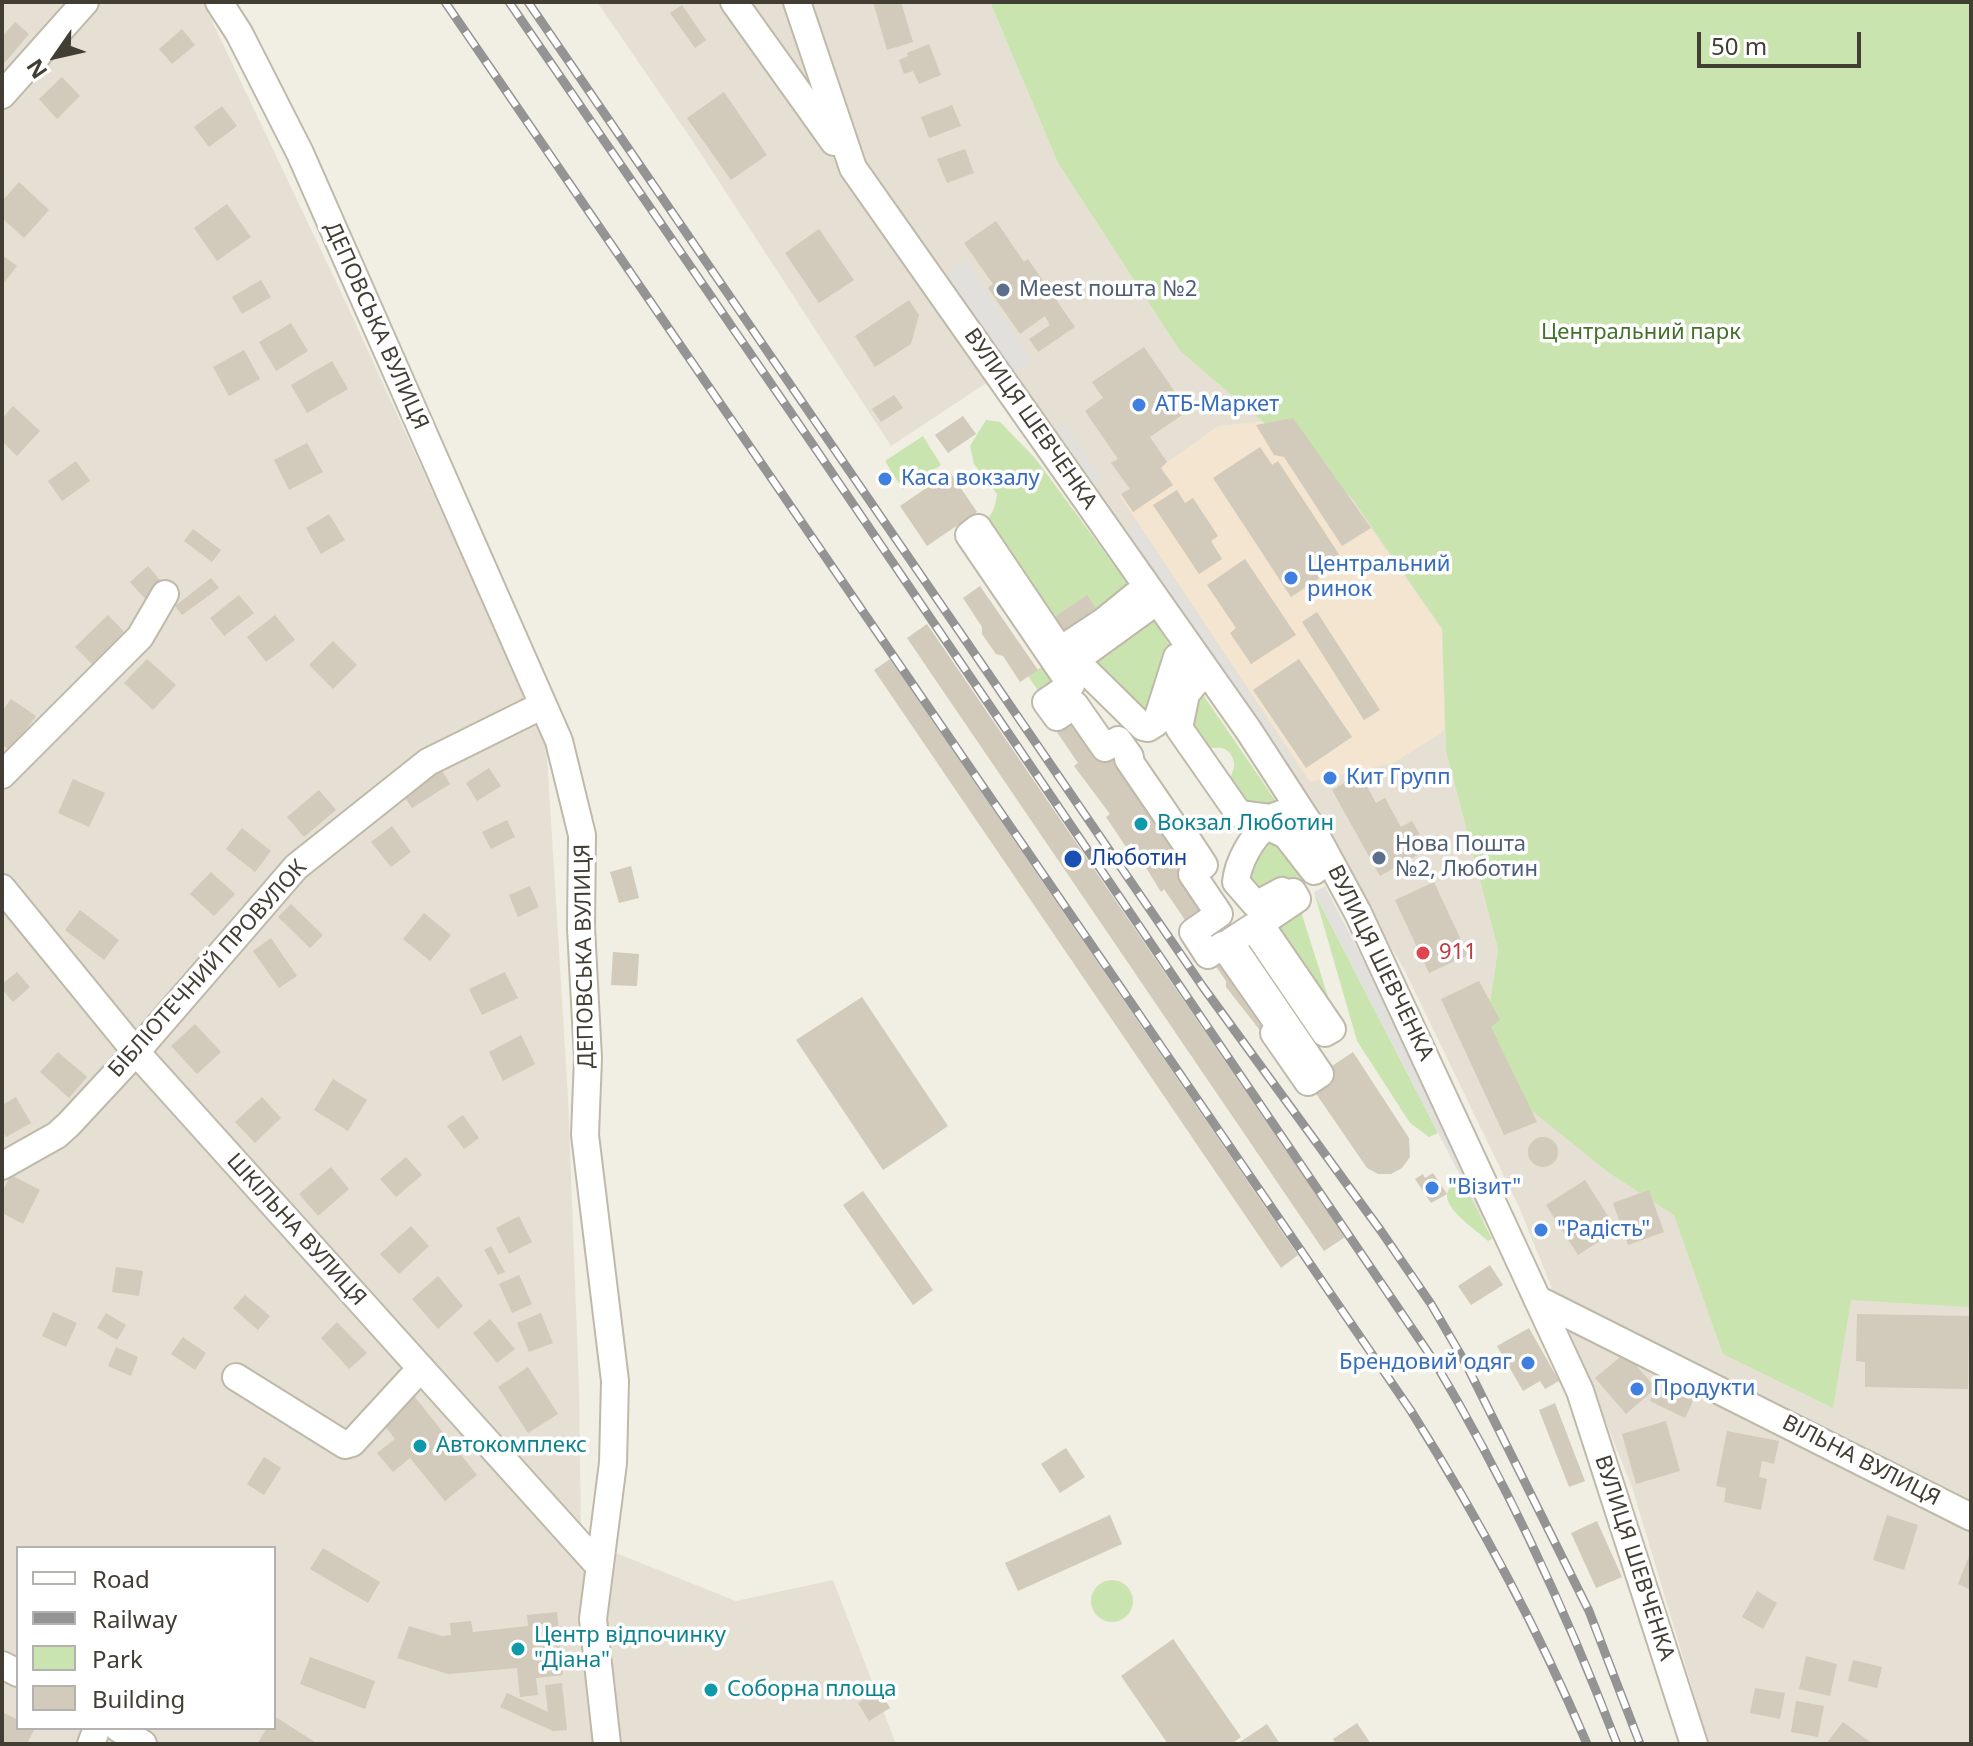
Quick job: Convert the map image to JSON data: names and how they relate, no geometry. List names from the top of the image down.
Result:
{
  "streets": {
    "street": [
      "ДЕПОВСЬКА ВУЛИЦЯ",
      "ВУЛИЦЯ ШЕВЧЕНКА",
      "БІБЛІОТЕЧНИЙ ПРОВУЛОК",
      "ШКІЛЬНА ВУЛИЦЯ",
      "ВІЛЬНА ВУЛИЦЯ"
    ]
  },
  "crossings": [
    ["ДЕПОВСЬКА ВУЛИЦЯ", "БІБЛІОТЕЧНИЙ ПРОВУЛОК"],
    ["ДЕПОВСЬКА ВУЛИЦЯ", "ШКІЛЬНА ВУЛИЦЯ"],
    ["ВУЛИЦЯ ШЕВЧЕНКА", "ВІЛЬНА ВУЛИЦЯ"],
    ["БІБЛІОТЕЧНИЙ ПРОВУЛОК", "ШКІЛЬНА ВУЛИЦЯ"]
  ],
  "parks": ["Центральний парк"],
  "places": [
    "Meest пошта №2",
    "АТБ-Маркет",
    "Каса вокзалу",
    "Центральний ринок",
    "Кит Групп",
    "Вокзал Люботин",
    "Нова Пошта №2, Люботин",
    "Люботин",
    "911",
    "\"Візит\"",
    "\"Радість\"",
    "Брендовий одяг",
    "Продукти",
    "Автокомплекс",
    "Центр відпочинку \"Діана\"",
    "Соборна площа"
  ],
  "legend": [
    "Road",
    "Railway",
    "Park",
    "Building"
  ],
  "scale_bar": "50 m",
  "north": "bottom left"
}
